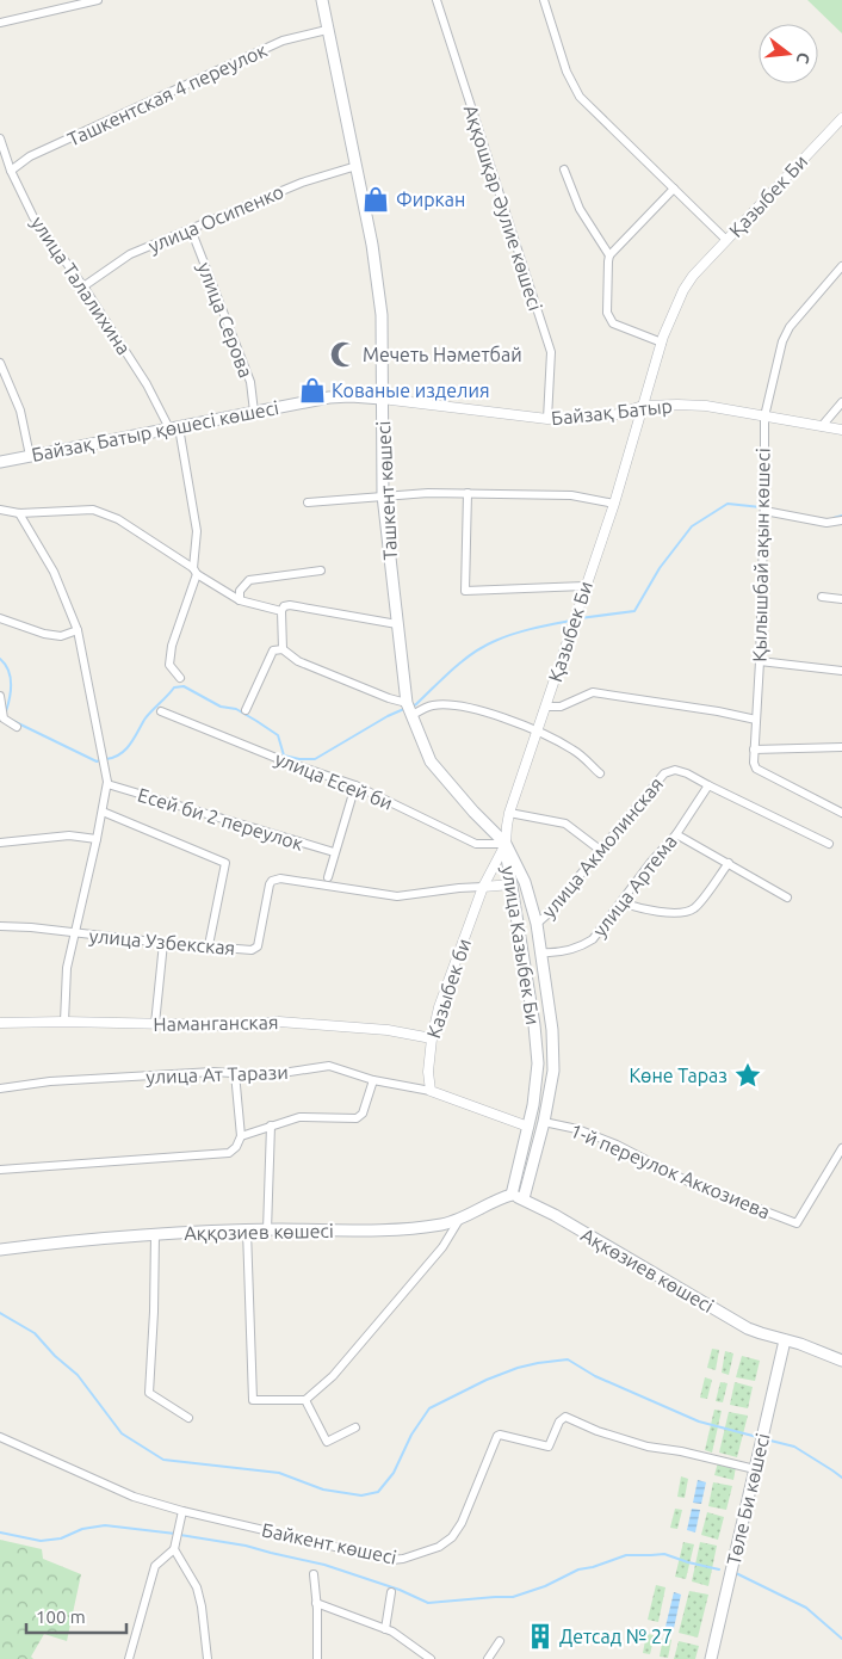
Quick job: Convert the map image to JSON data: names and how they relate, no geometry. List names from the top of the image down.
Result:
{
  "streets": {
    "main road": [
      "Байзақ Батыр қөшесі көшесі",
      "Ташкент көшесі",
      "улица Казыбек Би",
      "Аққозиев көшесі",
      "Ақкөзиев көшесі",
      "Төле Би көшесі"
    ],
    "street": [
      "Ташкентская 4 переулок",
      "Қазыбек Би",
      "Аққошқар Әулие көшесі",
      "улица Осипенко",
      "улица Талалихина",
      "улица Серова",
      "Байзақ Батыр",
      "Қылышбай ақын көшесі",
      "улица Есей би",
      "Есей би 2 переулок",
      "улица Акмолинская",
      "улица Артема",
      "улица Узбекская",
      "Казыбек би",
      "Наманганская",
      "улица Ат Тарази",
      "1-й переулок Аккозиева",
      "Байкент көшесі"
    ]
  },
  "crossings": [
    ["Ташкентская 4 переулок", "улица Талалихина"],
    ["Ташкентская 4 переулок", "Ташкент көшесі"],
    ["Қазыбек Би", "Байзақ Батыр"],
    ["Қазыбек Би", "Ташкент көшесі"],
    ["Қазыбек Би", "улица Есей би"],
    ["Қазыбек Би", "улица Казыбек Би"],
    ["Қазыбек Би", "Казыбек би"],
    ["Аққошқар Әулие көшесі", "Байзақ Батыр"],
    ["улица Осипенко", "улица Талалихина"],
    ["улица Осипенко", "улица Серова"],
    ["улица Осипенко", "Ташкент көшесі"],
    ["улица Талалихина", "Байзақ Батыр қөшесі көшесі"],
    ["улица Серова", "Байзақ Батыр қөшесі көшесі"],
    ["Байзақ Батыр", "Байзақ Батыр қөшесі көшесі"],
    ["Байзақ Батыр", "Ташкент көшесі"],
    ["Байзақ Батыр", "Қылышбай ақын көшесі"],
    ["Байзақ Батыр қөшесі көшесі", "Ташкент көшесі"],
    ["Ташкент көшесі", "улица Есей би"],
    ["Ташкент көшесі", "улица Казыбек Би"],
    ["Ташкент көшесі", "Казыбек би"],
    ["улица Есей би", "улица Казыбек Би"],
    ["улица Есей би", "Казыбек би"],
    ["улица Акмолинская", "улица Артема"],
    ["улица Акмолинская", "улица Казыбек Би"],
    ["улица Артема", "улица Казыбек Би"],
    ["улица Узбекская", "Казыбек би"],
    ["улица Казыбек Би", "Казыбек би"],
    ["улица Казыбек Би", "1-й переулок Аккозиева"],
    ["улица Казыбек Би", "Аққозиев көшесі"],
    ["улица Казыбек Би", "Ақкөзиев көшесі"],
    ["Казыбек би", "Наманганская"],
    ["Казыбек би", "улица Ат Тарази"],
    ["Аққозиев көшесі", "Ақкөзиев көшесі"],
    ["Ақкөзиев көшесі", "Төле Би көшесі"],
    ["Төле Би көшесі", "Байкент көшесі"]
  ],
  "places": {
    "shop": ["Фиркан", "Кованые изделия"],
    "mosque": ["Мечеть Нәметбай"],
    "place": ["Көне Тараз"],
    "building": ["Детсад № 27"]
  },
  "scale_bar": "100 m",
  "north": "right"
}
